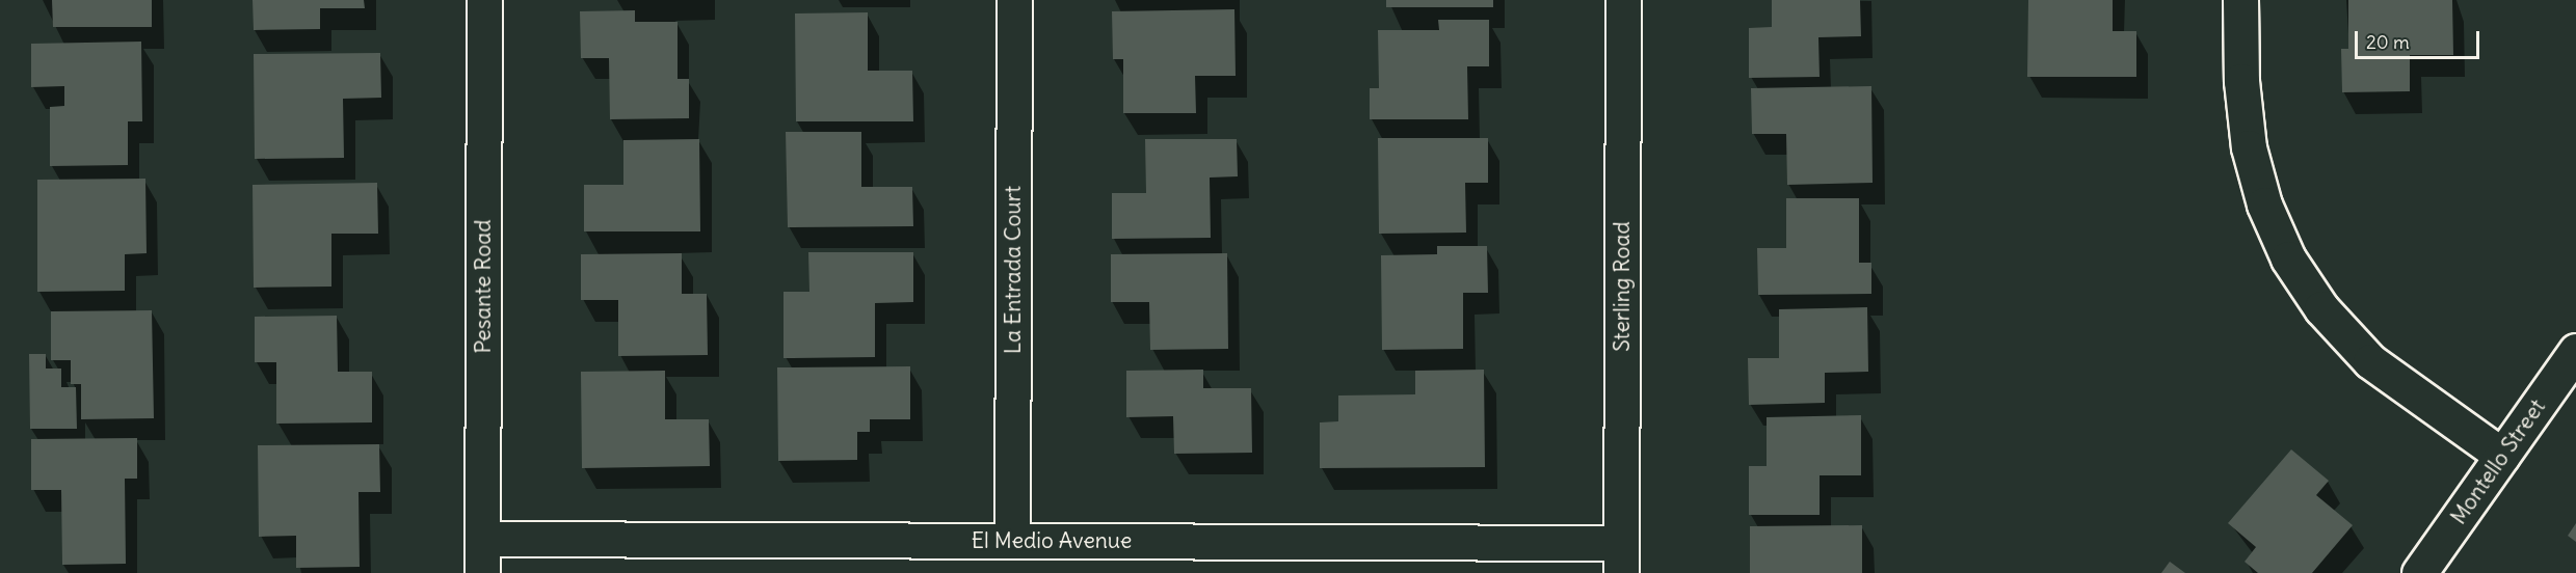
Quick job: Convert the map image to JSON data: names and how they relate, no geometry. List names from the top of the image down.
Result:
{
  "streets": {
    "street": [
      "La Entrada Court",
      "Pesante Road",
      "Sterling Road",
      "Montello Street",
      "El Medio Avenue"
    ]
  },
  "crossings": [
    ["La Entrada Court", "El Medio Avenue"],
    ["Pesante Road", "El Medio Avenue"],
    ["Sterling Road", "El Medio Avenue"]
  ],
  "scale_bar": "20 m"
}
